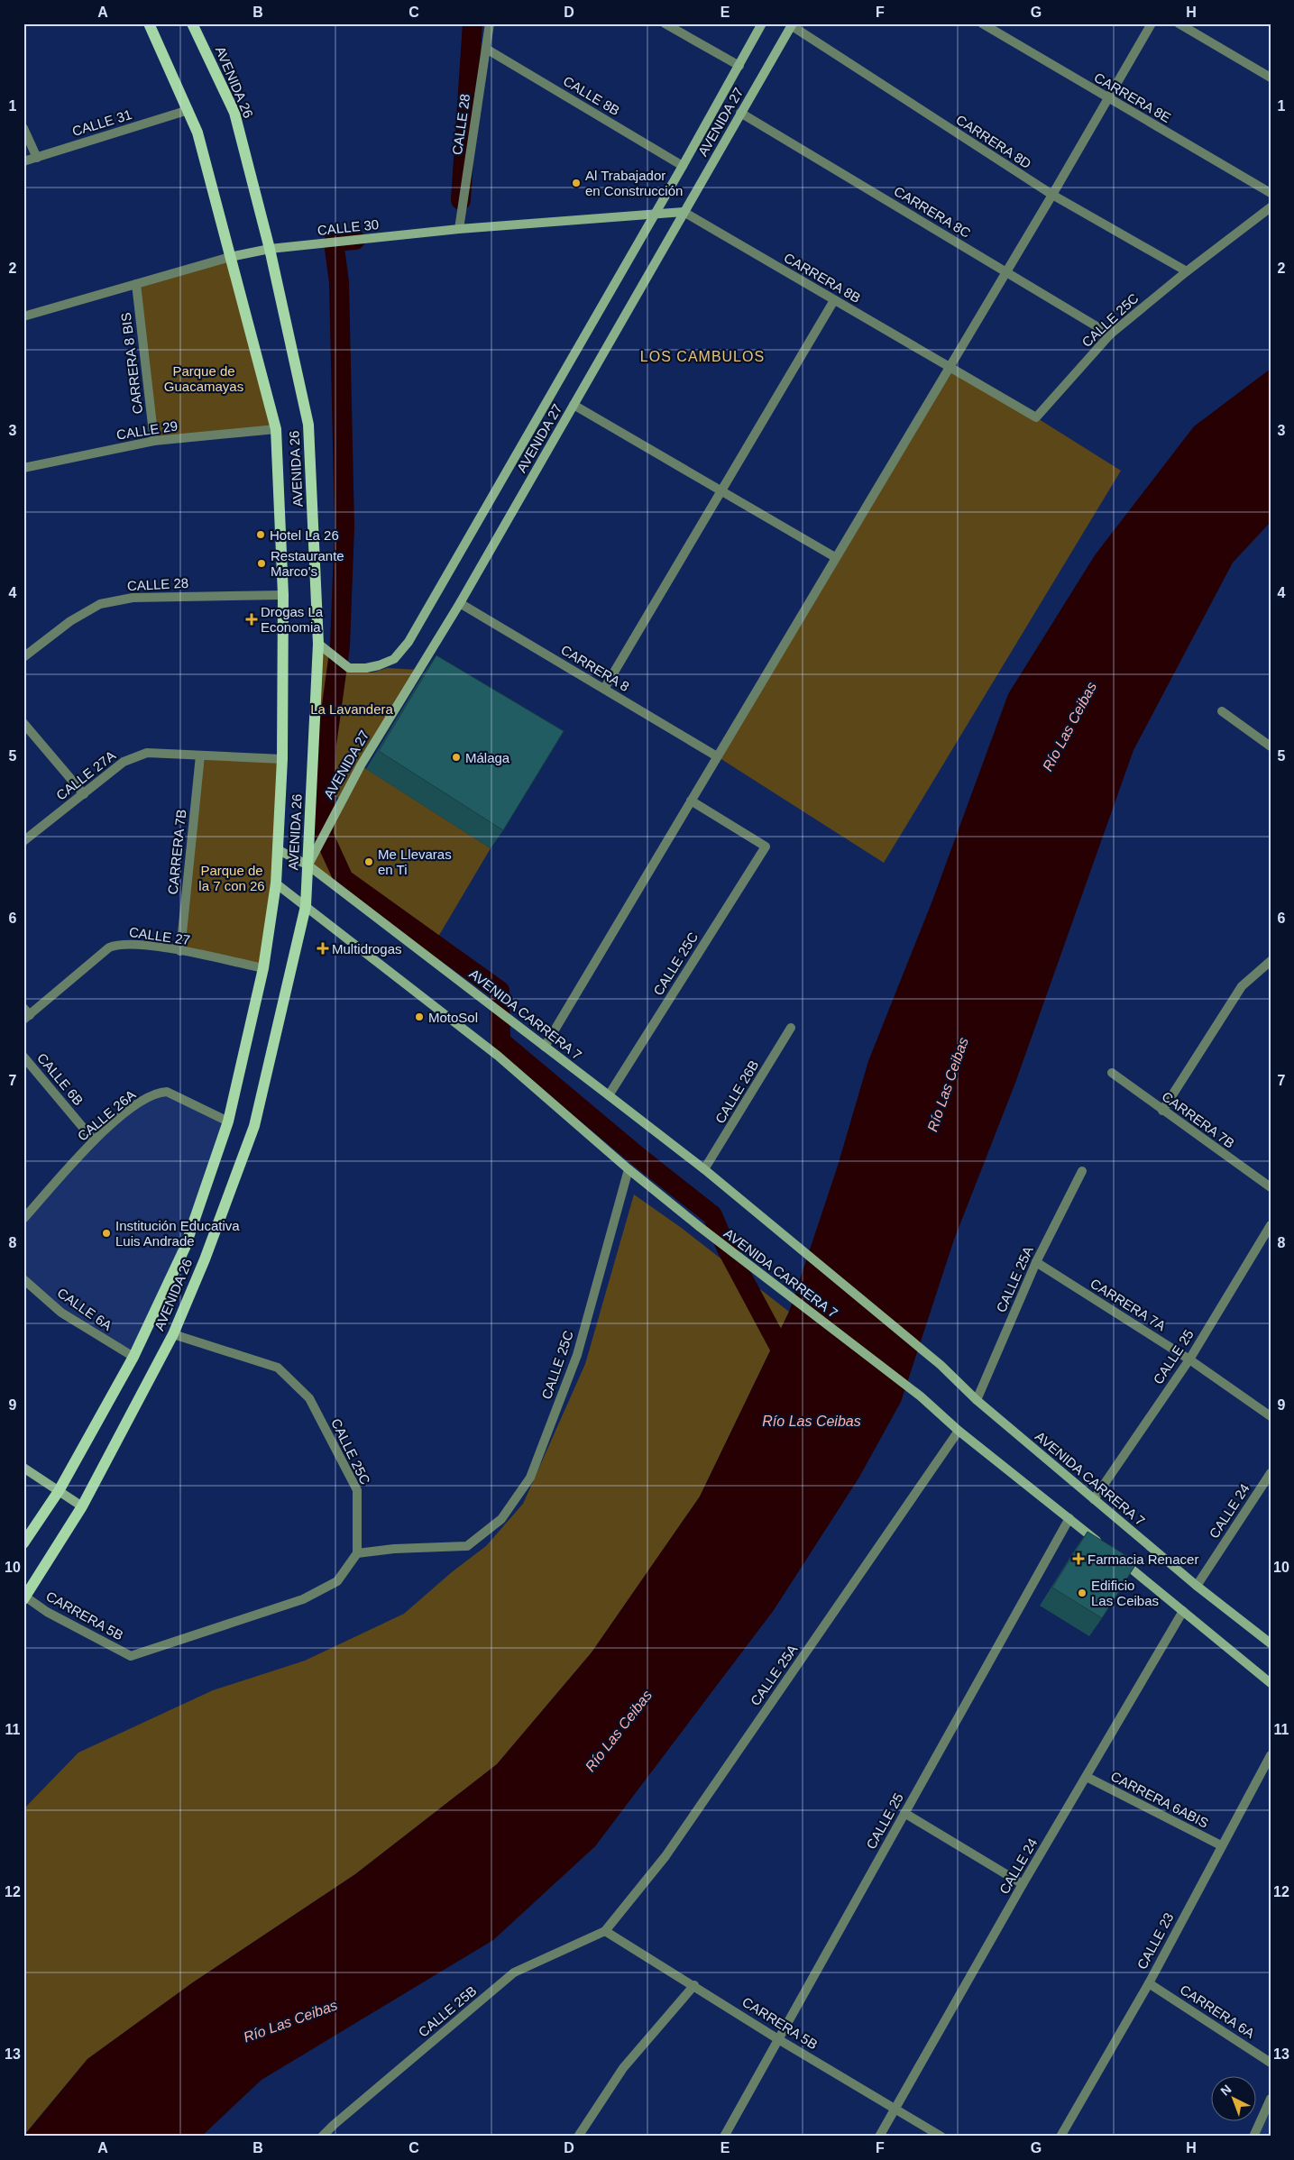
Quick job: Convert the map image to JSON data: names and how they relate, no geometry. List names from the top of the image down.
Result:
{
  "streets": {
    "main road": [
      "AVENIDA 26",
      "AVENIDA 27",
      "CALLE 30",
      "AVENIDA CARRERA 7"
    ],
    "street": [
      "CALLE 8B",
      "CARRERA 8E",
      "CALLE 31",
      "CALLE 28",
      "CARRERA 8D",
      "CARRERA 8C",
      "CARRERA 8B",
      "CALLE 25C",
      "CARRERA 8 BIS",
      "CALLE 29",
      "CARRERA 8",
      "CALLE 27A",
      "CARRERA 7B",
      "CALLE 27",
      "CALLE 6B",
      "CALLE 26B",
      "CALLE 26A",
      "CALLE 25A",
      "CARRERA 7A",
      "CALLE 6A",
      "CALLE 25",
      "CALLE 24",
      "CARRERA 5B",
      "CARRERA 6ABIS",
      "CALLE 23",
      "CALLE 25B",
      "CARRERA 6A"
    ]
  },
  "crossings": [
    ["AVENIDA 26", "AVENIDA 27"],
    ["AVENIDA 26", "CALLE 31"],
    ["AVENIDA 26", "CALLE 28"],
    ["AVENIDA 26", "CALLE 30"],
    ["AVENIDA 26", "CALLE 25C"],
    ["AVENIDA 26", "CALLE 29"],
    ["AVENIDA 26", "CALLE 27A"],
    ["AVENIDA 26", "CALLE 27"],
    ["AVENIDA 26", "AVENIDA CARRERA 7"],
    ["AVENIDA 26", "CALLE 26A"],
    ["AVENIDA 26", "CALLE 6A"],
    ["AVENIDA 26", "CARRERA 5B"],
    ["CALLE 8B", "AVENIDA 27"],
    ["CALLE 8B", "CALLE 28"],
    ["AVENIDA 27", "CARRERA 8D"],
    ["AVENIDA 27", "CARRERA 8C"],
    ["AVENIDA 27", "CALLE 30"],
    ["AVENIDA 27", "CARRERA 8B"],
    ["AVENIDA 27", "CARRERA 8"],
    ["AVENIDA 27", "AVENIDA CARRERA 7"],
    ["CALLE 28", "CALLE 30"],
    ["CARRERA 8D", "CALLE 25C"],
    ["CARRERA 8C", "CALLE 25C"],
    ["CALLE 30", "CARRERA 8B"],
    ["CALLE 30", "CARRERA 8 BIS"],
    ["CARRERA 8B", "CALLE 25C"],
    ["CALLE 25C", "AVENIDA CARRERA 7"],
    ["CALLE 25C", "CARRERA 5B"],
    ["CARRERA 8 BIS", "CALLE 29"],
    ["CALLE 27A", "CARRERA 7B"],
    ["CARRERA 7B", "CALLE 27"],
    ["AVENIDA CARRERA 7", "CALLE 26B"],
    ["AVENIDA CARRERA 7", "CALLE 25A"],
    ["AVENIDA CARRERA 7", "CALLE 25"],
    ["AVENIDA CARRERA 7", "CALLE 24"],
    ["CALLE 6B", "CALLE 26A"],
    ["CALLE 25A", "CARRERA 7A"],
    ["CALLE 25A", "CARRERA 5B"],
    ["CALLE 25A", "CALLE 25B"],
    ["CARRERA 7A", "CALLE 25"],
    ["CALLE 25", "CARRERA 5B"],
    ["CALLE 24", "CARRERA 5B"],
    ["CALLE 24", "CARRERA 6ABIS"],
    ["CARRERA 5B", "CALLE 25B"],
    ["CARRERA 6ABIS", "CALLE 23"],
    ["CALLE 23", "CARRERA 6A"]
  ],
  "districts": ["LOS CAMBULOS"],
  "water": ["Río Las Ceibas"],
  "parks": ["Parque de Guacamayas", "La Lavandera", "Parque de la 7 con 26"],
  "places": {
    "other": [
      "Al Trabajador en Construcción",
      "Hotel La 26",
      "Restaurante Marco's",
      "Málaga",
      "Me Llevaras en Ti",
      "MotoSol",
      "Institución Educativa Luis Andrade",
      "Edificio Las Ceibas"
    ],
    "health": ["Drogas La Economia", "Multidrogas", "Farmacia Renacer"]
  },
  "north": "top left",
  "grid": {
    "columns": [
      "A",
      "B",
      "C",
      "D",
      "E",
      "F",
      "G",
      "H"
    ],
    "rows": [
      "1",
      "2",
      "3",
      "4",
      "5",
      "6",
      "7",
      "8",
      "9",
      "10",
      "11",
      "12",
      "13"
    ]
  }
}
